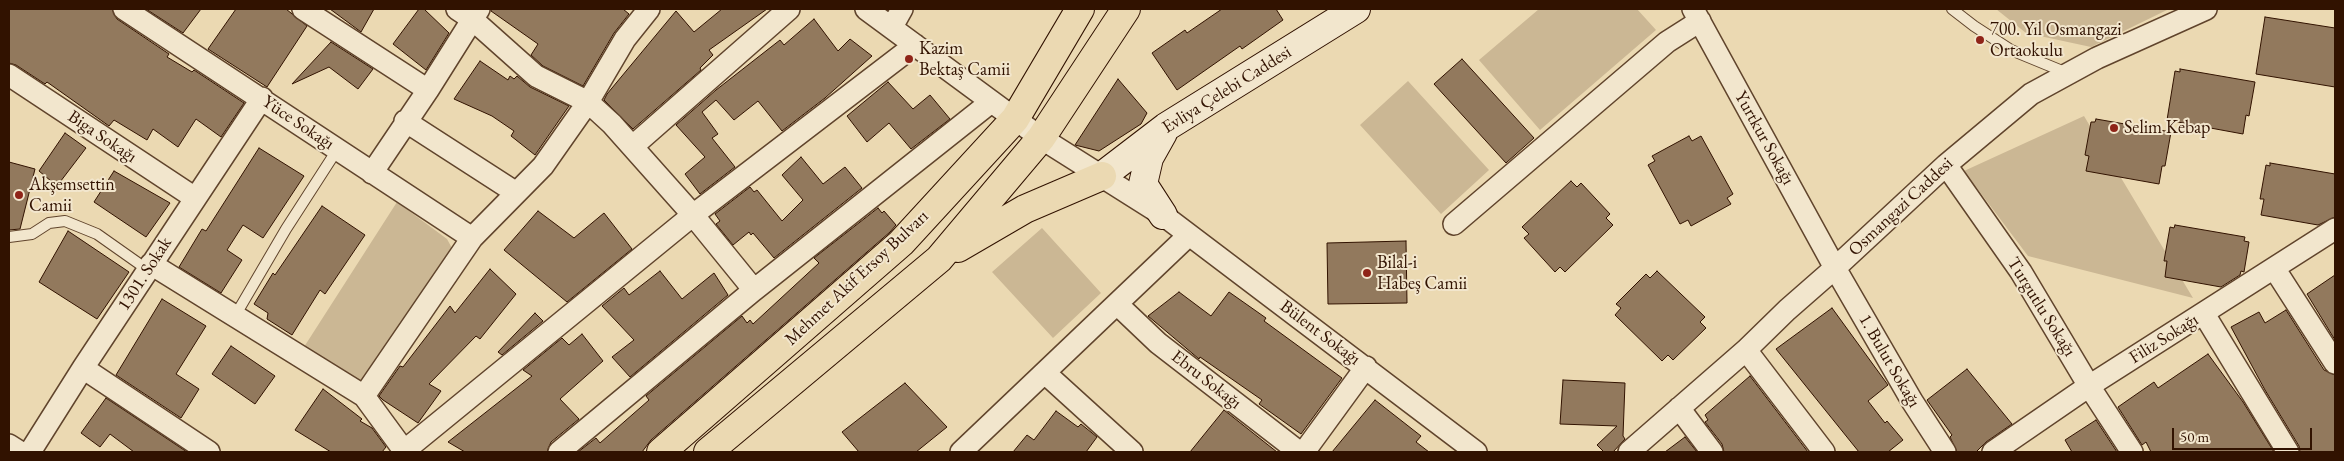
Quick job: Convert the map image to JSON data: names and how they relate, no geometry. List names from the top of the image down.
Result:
{
  "streets": {
    "main road": ["Mehmet Akif Ersoy Bulvarı"],
    "street": [
      "Evliya Çelebi Caddesi",
      "Yüce Sokağı",
      "Biga Sokağı",
      "Yurtkur Sokağı",
      "Osmangazi Caddesi",
      "1301. Sokak",
      "Turgutlu Sokağı",
      "Bülent Sokağı",
      "Filiz Sokağı",
      "1. Bulut Sokağı",
      "Ebru Sokağı"
    ]
  },
  "crossings": [
    ["Evliya Çelebi Caddesi", "Bülent Sokağı"],
    ["Yüce Sokağı", "1301. Sokak"],
    ["Biga Sokağı", "1301. Sokak"],
    ["Yurtkur Sokağı", "Osmangazi Caddesi"],
    ["Yurtkur Sokağı", "1. Bulut Sokağı"],
    ["Osmangazi Caddesi", "Turgutlu Sokağı"],
    ["Osmangazi Caddesi", "1. Bulut Sokağı"],
    ["Mehmet Akif Ersoy Bulvarı", "Bülent Sokağı"],
    ["Turgutlu Sokağı", "Filiz Sokağı"]
  ],
  "places": [
    "700. Yıl Osmangazi Ortaokulu",
    "Kazim Bektaş Camii",
    "Selim Kebap",
    "Akşemsettin Camii",
    "Bilal-i Habeş Camii"
  ],
  "scale_bar": "50 m"
}
